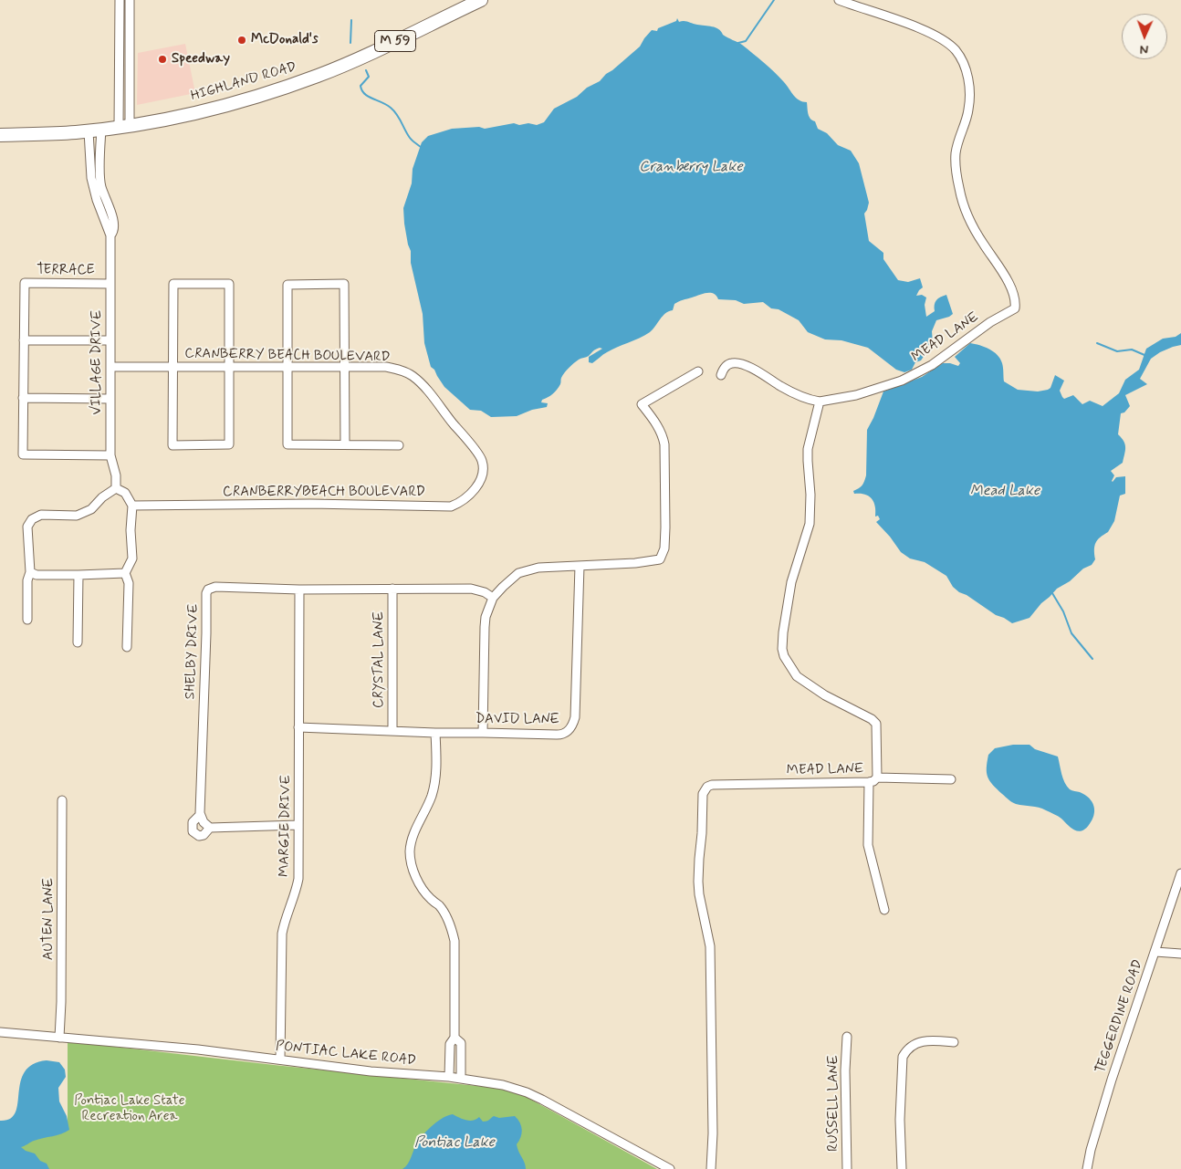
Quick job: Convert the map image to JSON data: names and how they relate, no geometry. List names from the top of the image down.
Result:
{
  "streets": {
    "highway": ["M 59", "HIGHLAND ROAD"],
    "street": [
      "TERRACE",
      "MEAD LANE",
      "CRANBERRY BEACH BOULEVARD",
      "VILLAGE DRIVE",
      "CRANBERRYBEACH BOULEVARD",
      "SHELBY DRIVE",
      "CRYSTAL LANE",
      "DAVID LANE",
      "MARGIE DRIVE",
      "AUTEN LANE",
      "TEGGERDINE ROAD",
      "PONTIAC LAKE ROAD",
      "RUSSELL LANE"
    ]
  },
  "crossings": [
    ["HIGHLAND ROAD", "VILLAGE DRIVE"],
    ["TERRACE", "VILLAGE DRIVE"],
    ["CRANBERRY BEACH BOULEVARD", "VILLAGE DRIVE"],
    ["CRANBERRY BEACH BOULEVARD", "CRANBERRYBEACH BOULEVARD"],
    ["SHELBY DRIVE", "CRYSTAL LANE"],
    ["SHELBY DRIVE", "MARGIE DRIVE"],
    ["CRYSTAL LANE", "DAVID LANE"],
    ["DAVID LANE", "MARGIE DRIVE"],
    ["MARGIE DRIVE", "PONTIAC LAKE ROAD"],
    ["AUTEN LANE", "PONTIAC LAKE ROAD"]
  ],
  "water": ["Cranberry Lake", "Mead Lake", "Pontiac Lake"],
  "parks": ["Pontiac Lake State Recreation Area"],
  "places": ["McDonald's", "Speedway"],
  "north": "bottom"
}
